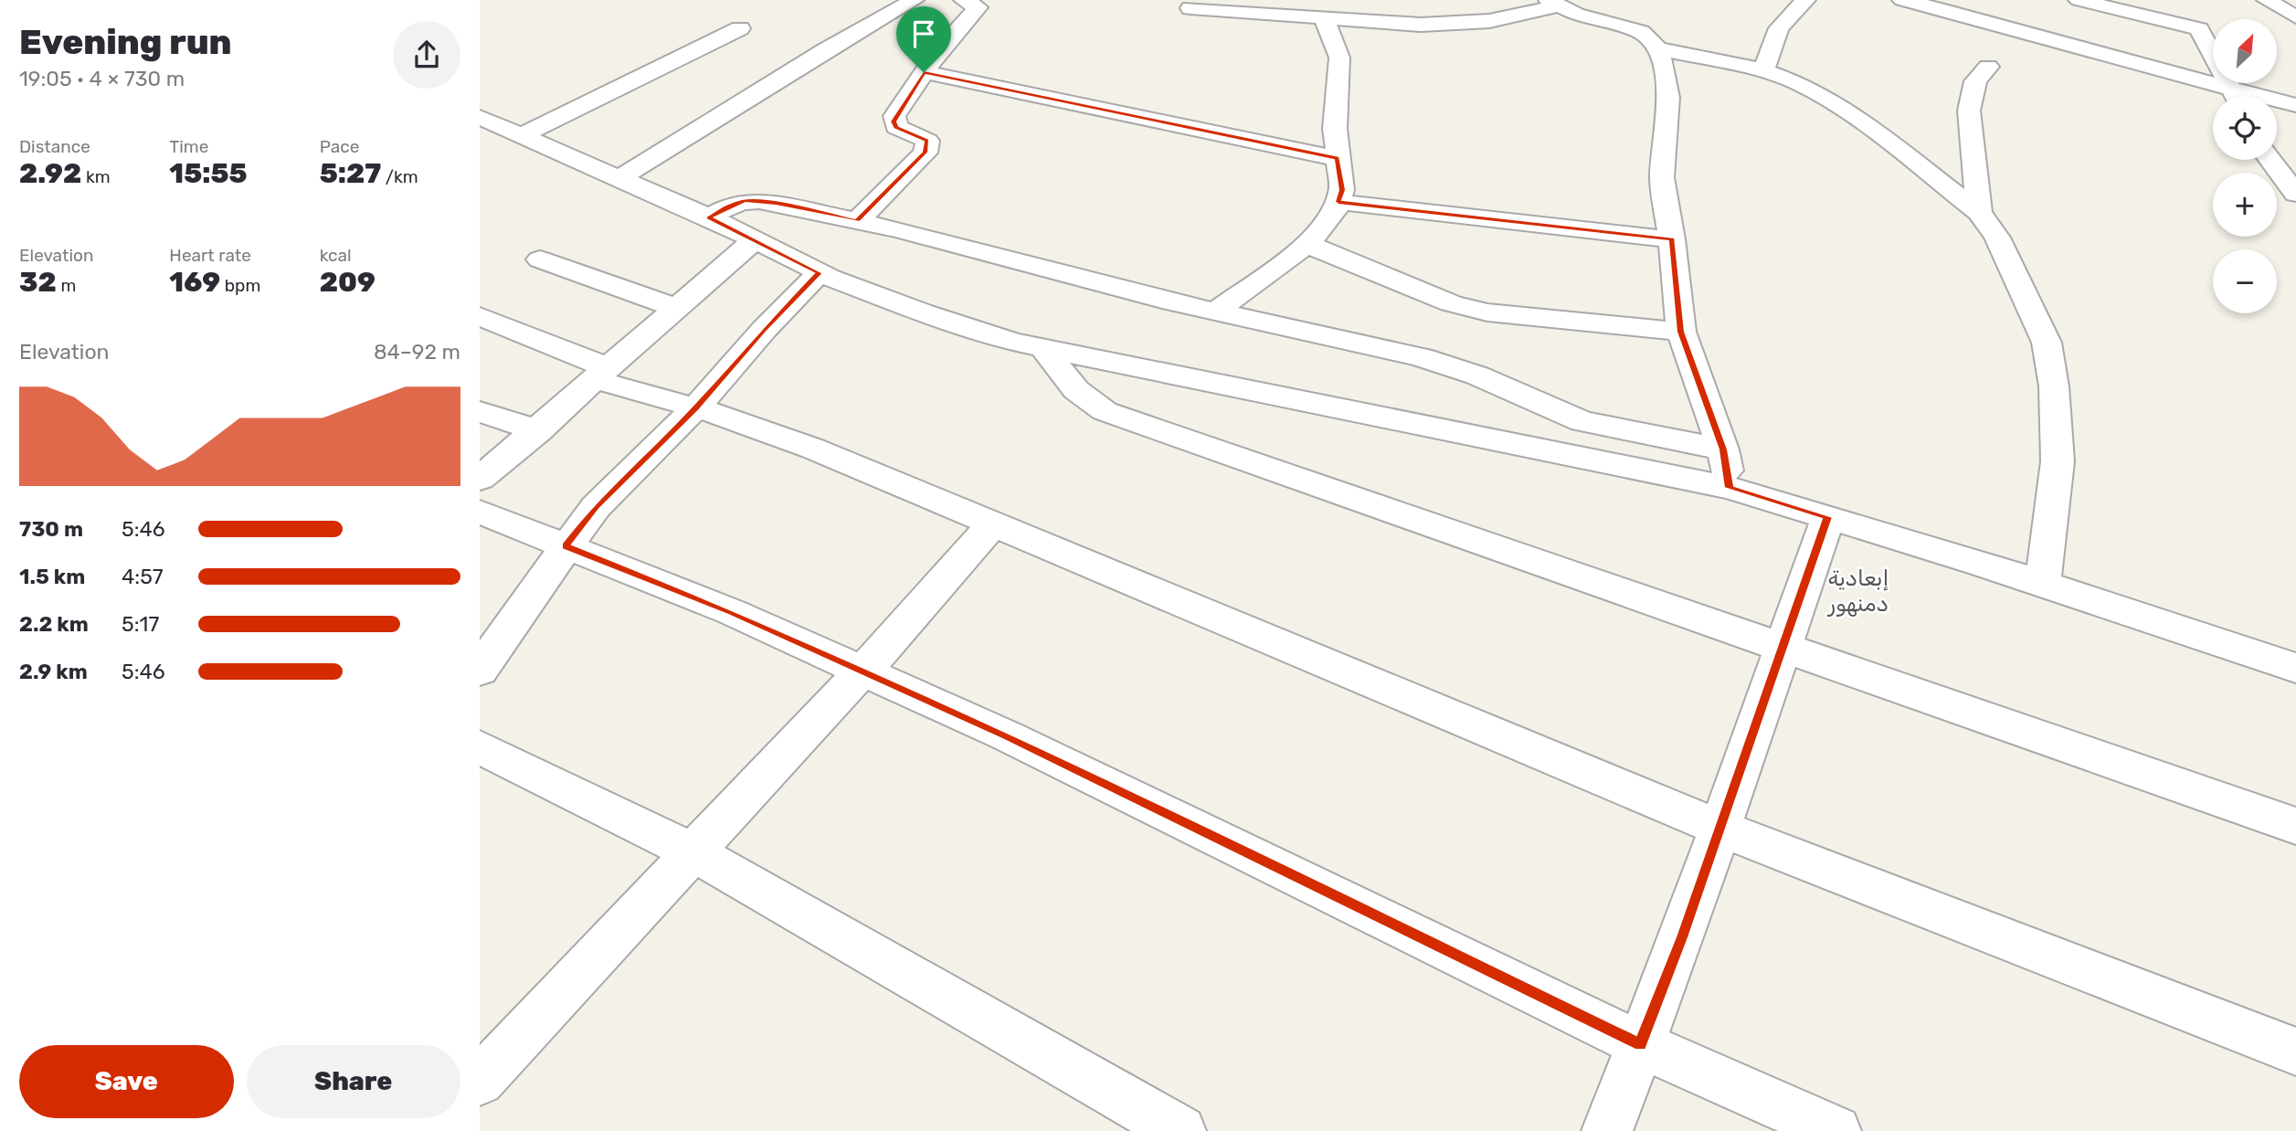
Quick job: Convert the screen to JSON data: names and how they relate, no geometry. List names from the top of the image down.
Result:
{
  "districts": ["إبعادية دمنهور"],
  "north": "top right",
  "page": {
    "heading": ["Evening run", "19:05 · 4 × 730 m"],
    "map_buttons": ["+", "−"],
    "stats": [
      ["Distance", "2.92 km"],
      ["Time", "15:55"],
      ["Pace", "5:27 /km"],
      ["Elevation", "32 m"],
      ["Heart rate", "169 bpm"],
      ["kcal", "209"]
    ],
    "chart": ["Elevation", "84–92 m"],
    "list": [
      {
        "name": "730 m",
        "note": "5:46"
      },
      {
        "name": "1.5 km",
        "note": "4:57"
      },
      {
        "name": "2.2 km",
        "note": "5:17"
      },
      {
        "name": "2.9 km",
        "note": "5:46"
      }
    ],
    "buttons": ["Save", "Share"]
  }
}
